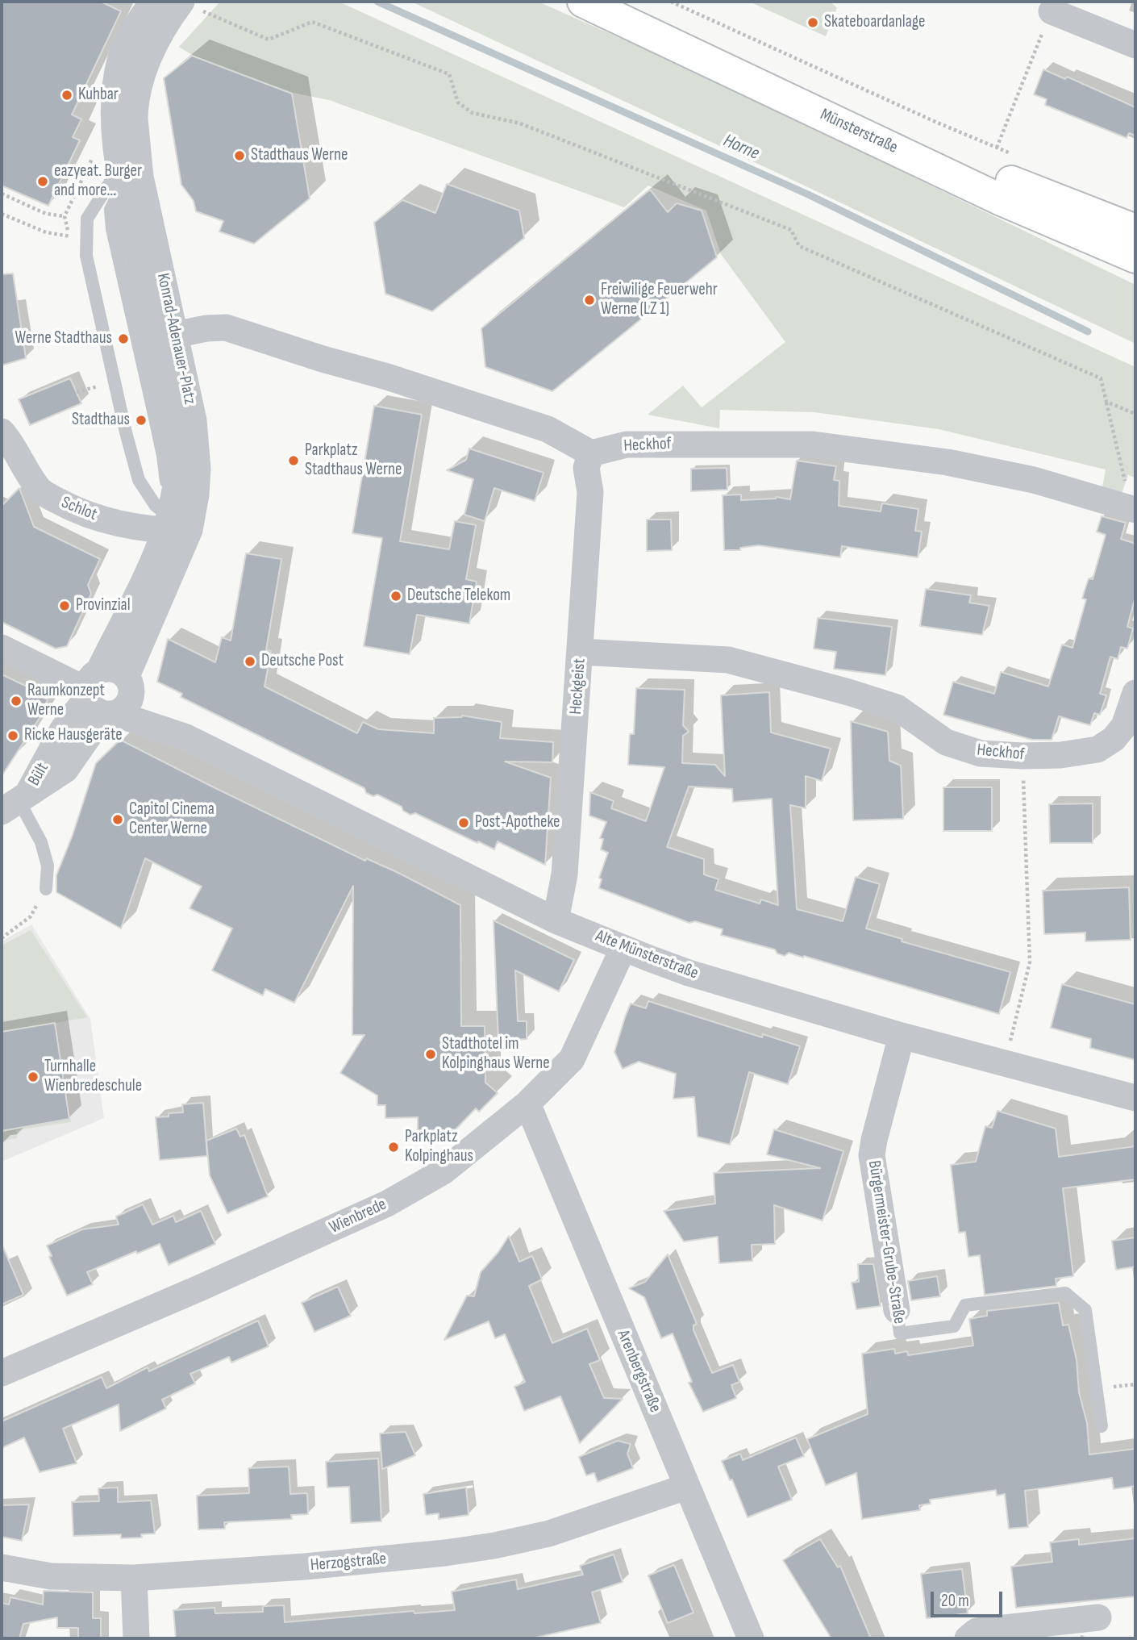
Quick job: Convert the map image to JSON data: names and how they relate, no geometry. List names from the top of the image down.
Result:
{
  "streets": {
    "main road": ["Münsterstraße"],
    "street": [
      "Konrad-Adenauer-Platz",
      "Heckhof",
      "Schlot",
      "Heckgeist",
      "Bült",
      "Alte Münsterstraße",
      "Wienbrede",
      "Bürgermeister-Grube-Straße",
      "Arenbergstraße",
      "Herzogstraße"
    ]
  },
  "crossings": [
    ["Konrad-Adenauer-Platz", "Schlot"],
    ["Konrad-Adenauer-Platz", "Bült"],
    ["Konrad-Adenauer-Platz", "Alte Münsterstraße"],
    ["Heckhof", "Heckgeist"],
    ["Heckgeist", "Alte Münsterstraße"],
    ["Bült", "Alte Münsterstraße"],
    ["Alte Münsterstraße", "Wienbrede"],
    ["Alte Münsterstraße", "Bürgermeister-Grube-Straße"],
    ["Wienbrede", "Arenbergstraße"],
    ["Arenbergstraße", "Herzogstraße"]
  ],
  "water": ["Horne"],
  "places": [
    "Skateboardanlage",
    "Kuhbar",
    "Stadthaus Werne",
    "eazyeat. Burger and more…",
    "Freiwilige Feuerwehr Werne (LZ 1)",
    "Werne Stadthaus",
    "Stadthaus",
    "Parkplatz Stadthaus Werne",
    "Deutsche Telekom",
    "Provinzial",
    "Deutsche Post",
    "Raumkonzept Werne",
    "Ricke Hausgeräte",
    "Capitol Cinema Center Werne",
    "Post-Apotheke",
    "Stadthotel im Kolpinghaus Werne",
    "Turnhalle Wienbredeschule",
    "Parkplatz Kolpinghaus"
  ],
  "scale_bar": "20 m"
}
